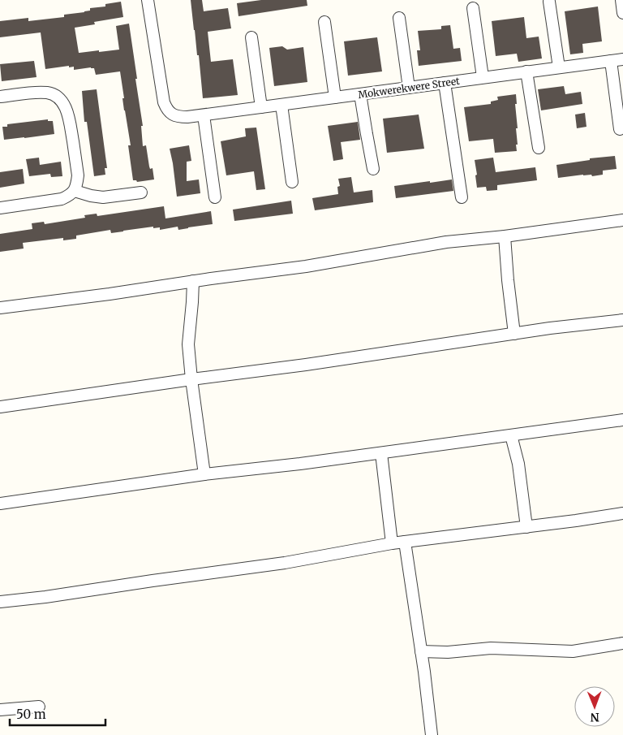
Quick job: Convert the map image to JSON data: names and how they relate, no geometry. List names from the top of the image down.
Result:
{
  "streets": {
    "street": ["Mokwerekwere Street"]
  },
  "scale_bar": "50 m",
  "north": "bottom"
}
